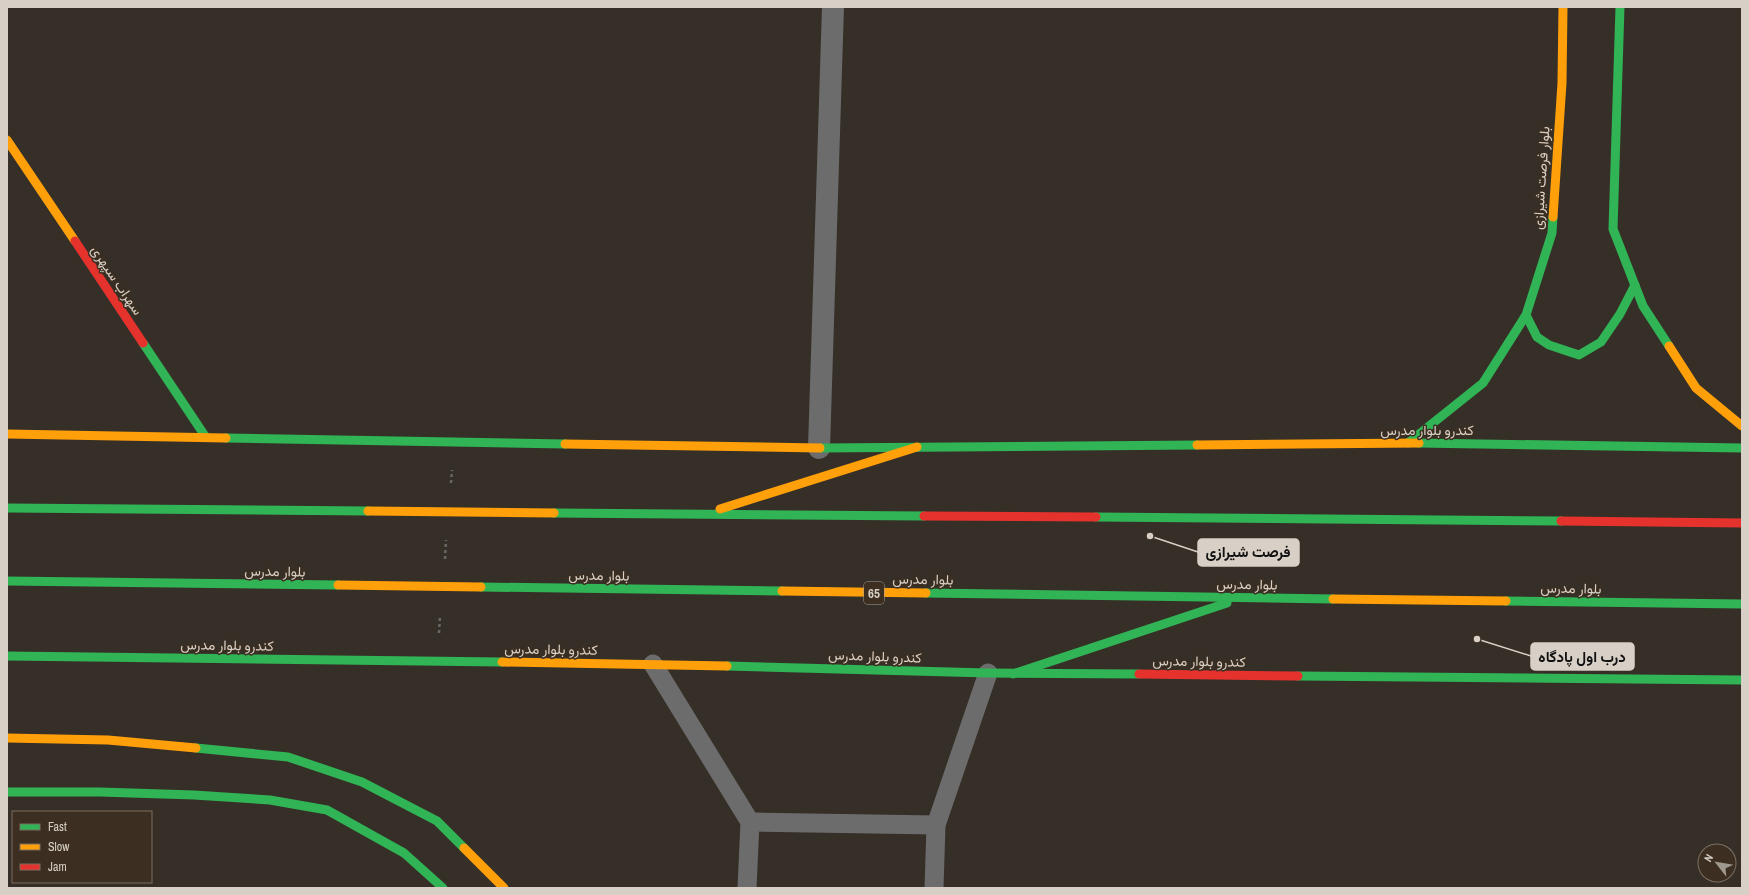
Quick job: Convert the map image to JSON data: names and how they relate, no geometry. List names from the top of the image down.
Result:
{
  "streets": {
    "main road": [
      "بلوار فرصت شیرازی",
      "سهراب سپهری",
      "کندرو بلوار مدرس",
      "بلوار مدرس",
      "65"
    ]
  },
  "crossings": [
    ["بلوار فرصت شیرازی", "کندرو بلوار مدرس"],
    ["سهراب سپهری", "کندرو بلوار مدرس"]
  ],
  "places": ["فرصت شیرازی", "درب اول پادگاه"],
  "legend": ["Fast", "Slow", "Jam"],
  "north": "top left"
}
